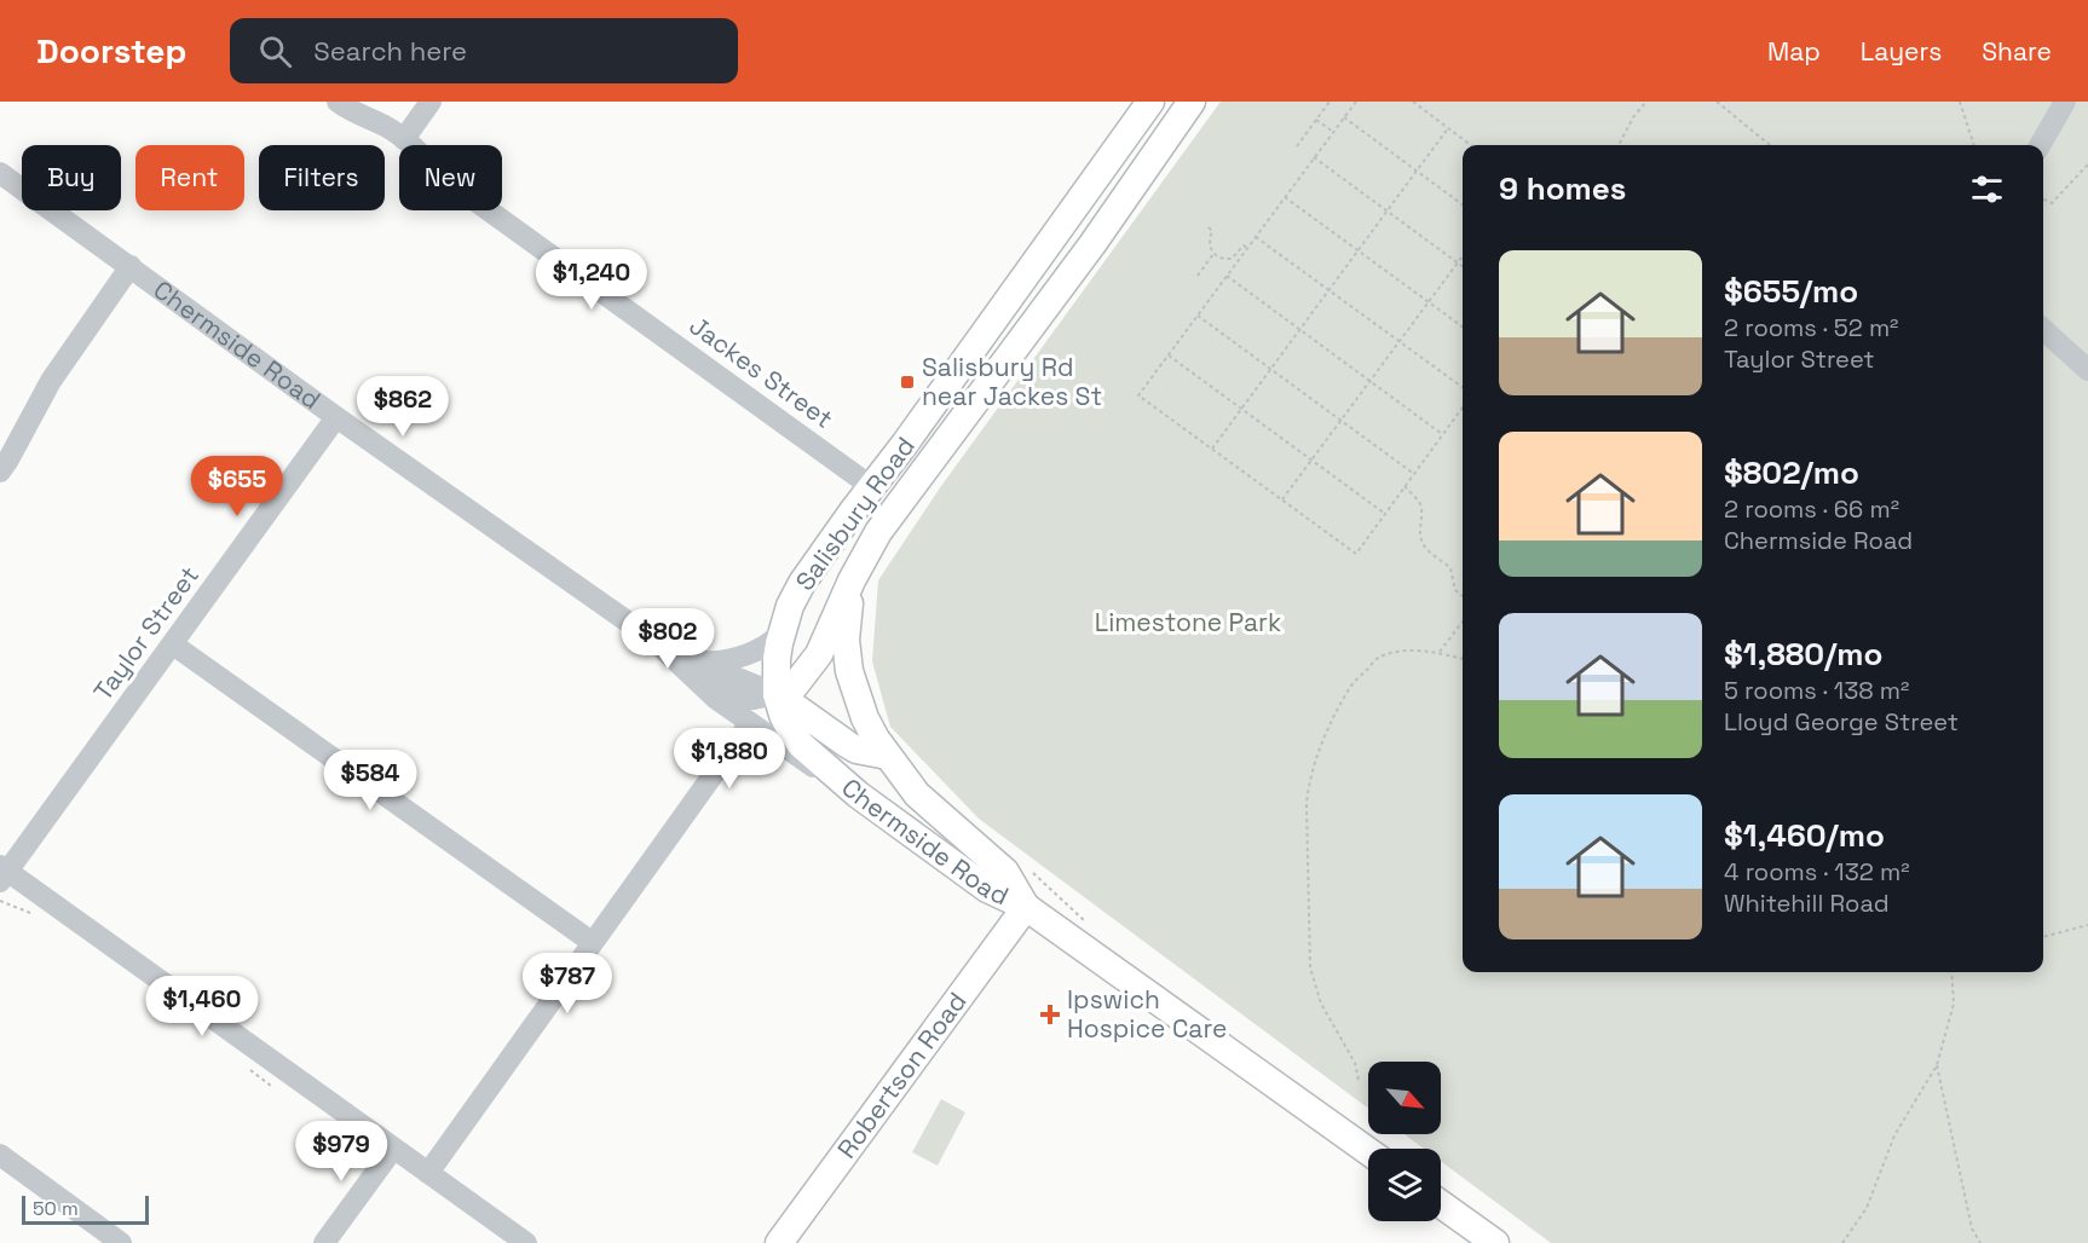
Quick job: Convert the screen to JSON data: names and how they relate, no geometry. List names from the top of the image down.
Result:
{
  "streets": {
    "main road": ["Chermside Road", "Salisbury Road", "Robertson Road"],
    "street": ["Jackes Street", "Taylor Street"]
  },
  "crossings": [
    ["Chermside Road", "Salisbury Road"],
    ["Chermside Road", "Taylor Street"],
    ["Chermside Road", "Robertson Road"],
    ["Jackes Street", "Salisbury Road"]
  ],
  "parks": ["Limestone Park"],
  "places": {
    "transit": ["Salisbury Rd near Jackes St"],
    "health": ["Ipswich Hospice Care"]
  },
  "scale_bar": "50 m",
  "north": "bottom right",
  "page": {
    "header": "Doorstep",
    "search": "Search here",
    "nav": ["Map", "Layers", "Share"],
    "chip": [
      "Buy",
      "Rent",
      "Filters",
      "New"
    ],
    "heading": "9 homes",
    "list": [
      {
        "name": "$655/mo",
        "note": "2 rooms · 52 m² · Taylor Street"
      },
      {
        "name": "$802/mo",
        "note": "2 rooms · 66 m² · Chermside Road"
      },
      {
        "name": "$1,880/mo",
        "note": "5 rooms · 138 m² · Lloyd George Street"
      },
      {
        "name": "$1,460/mo",
        "note": "4 rooms · 132 m² · Whitehill Road"
      }
    ],
    "price": [
      "$1,240",
      "$862",
      "$655",
      "$802",
      "$1,880",
      "$584",
      "$787",
      "$1,460",
      "$979"
    ],
    "scale": "50 m"
  }
}
